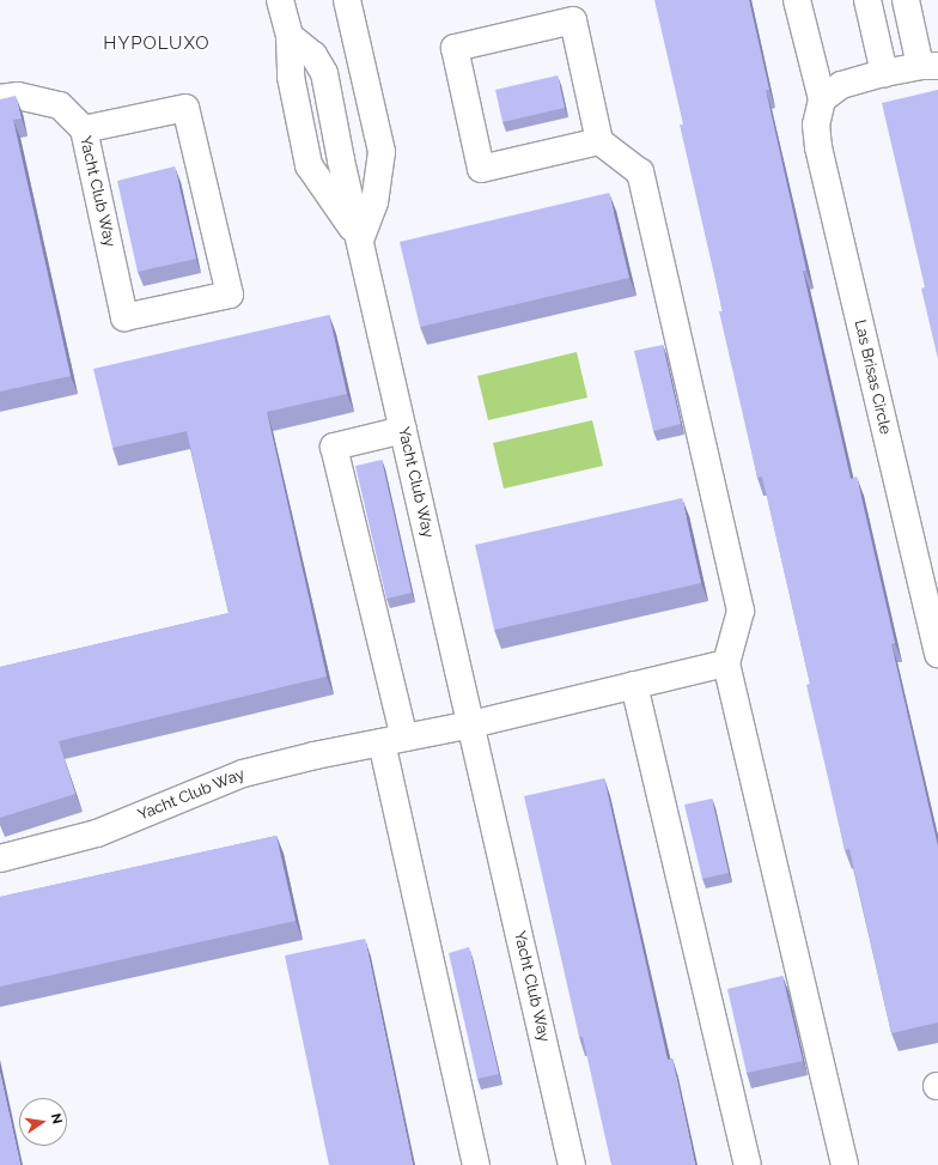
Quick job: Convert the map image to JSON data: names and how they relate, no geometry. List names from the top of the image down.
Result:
{
  "streets": {
    "street": ["Yacht Club Way", "Las Brisas Circle"]
  },
  "districts": ["HYPOLUXO"],
  "north": "right"
}
